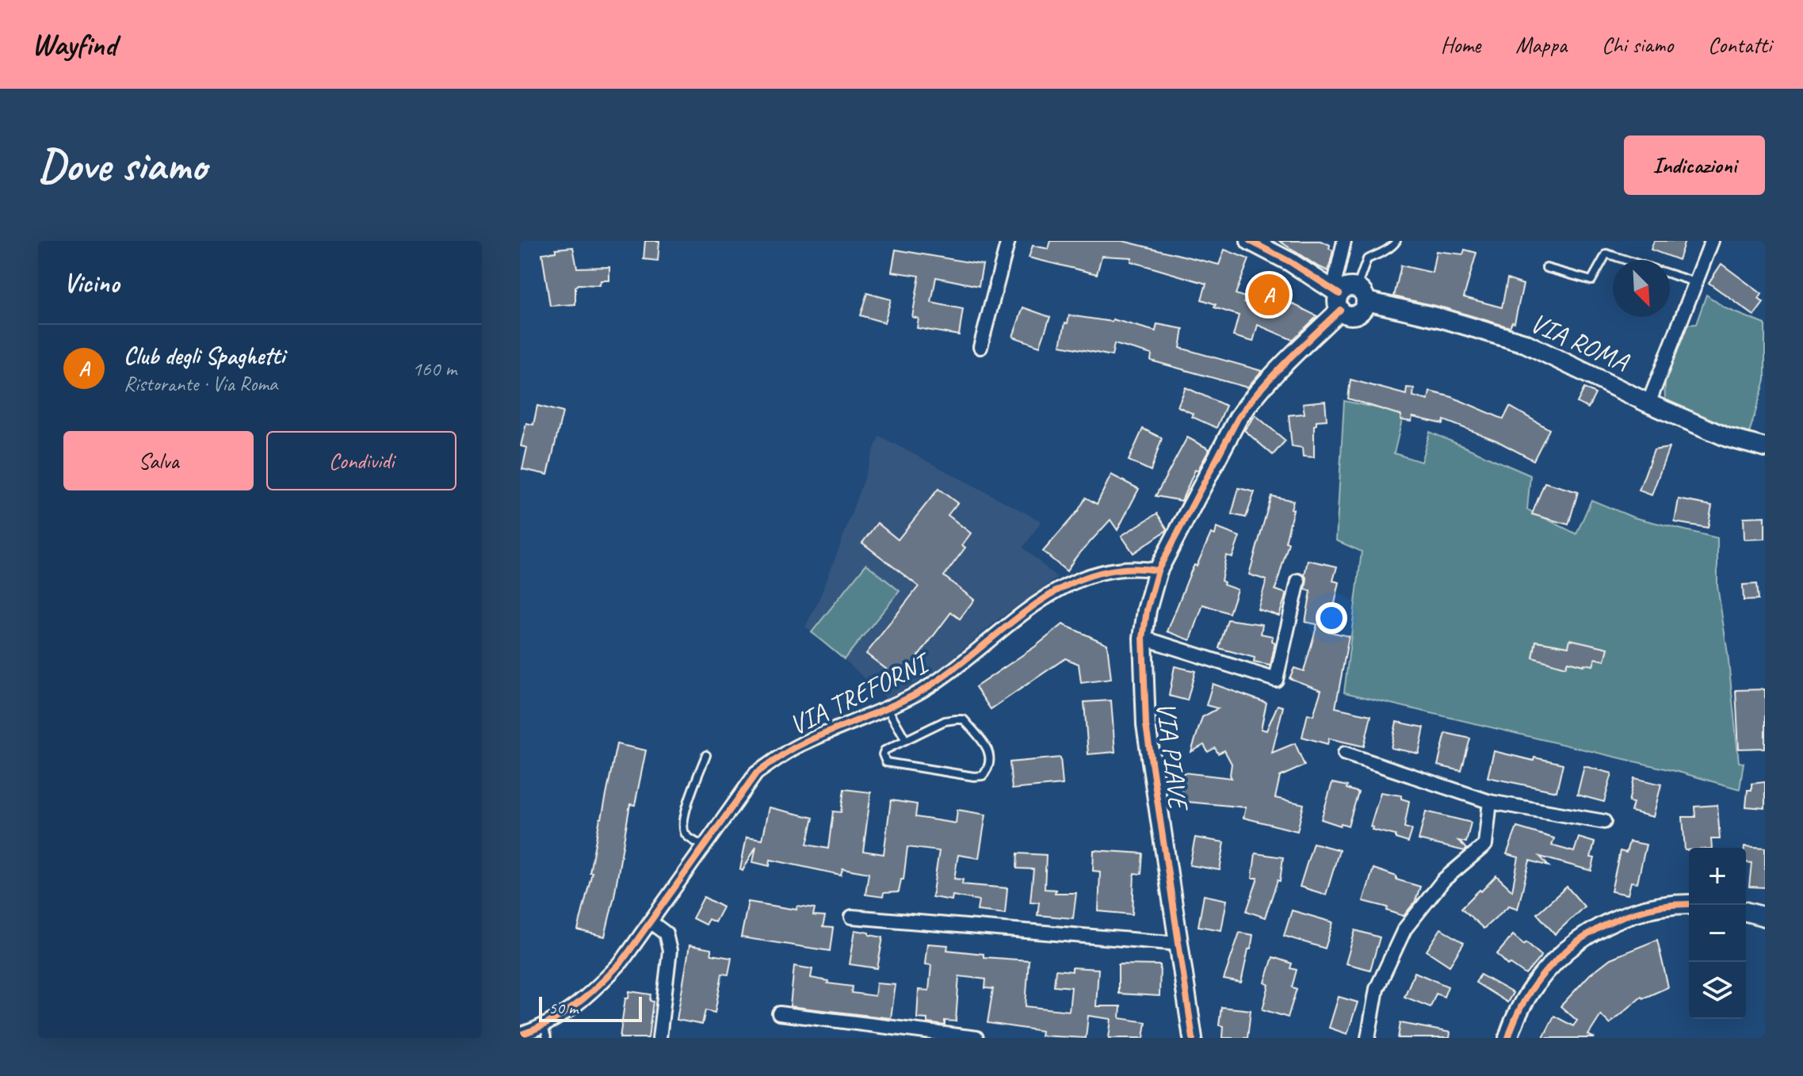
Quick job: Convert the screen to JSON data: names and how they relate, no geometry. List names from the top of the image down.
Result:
{
  "streets": {
    "street": ["VIA ROMA", "VIA TREFORNI", "VIA PIAVE"]
  },
  "crossings": [
    ["VIA ROMA", "VIA PIAVE"],
    ["VIA TREFORNI", "VIA PIAVE"]
  ],
  "scale_bar": "50 m",
  "north": "bottom right",
  "page": {
    "header": "Wayfind",
    "nav": [
      "Home",
      "Mappa",
      "Chi siamo",
      "Contatti"
    ],
    "buttons": [
      "Indicazioni",
      ["Salva", "Condividi"]
    ],
    "title": "Dove siamo",
    "heading": "Vicino",
    "pins": "A",
    "list": [
      {
        "mark": "A",
        "name": "Club degli Spaghetti",
        "note": "Ristorante · Via Roma",
        "value": "160 m"
      }
    ],
    "map_buttons": ["+", "−"],
    "scale": "50 m"
  }
}
